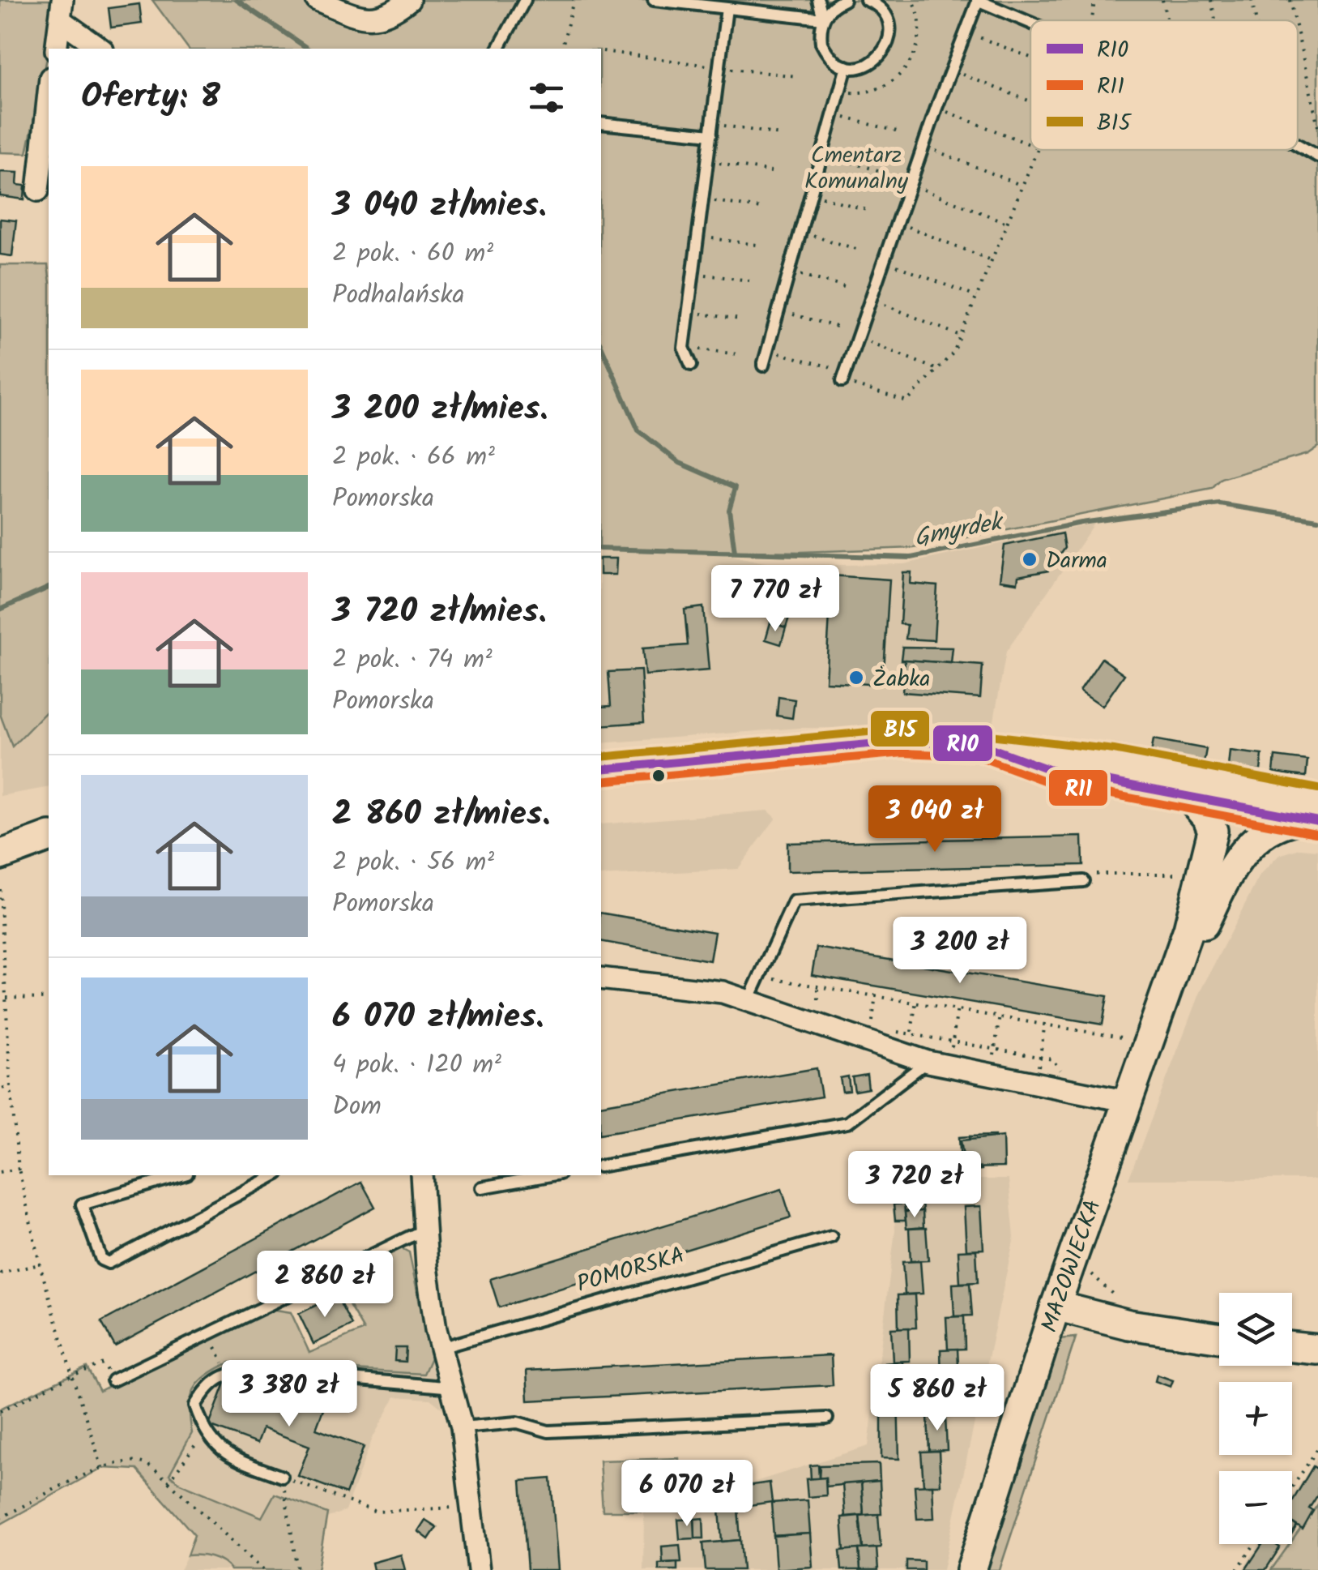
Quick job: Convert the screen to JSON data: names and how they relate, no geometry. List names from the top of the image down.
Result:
{
  "streets": {
    "street": ["MAZOWIECKA"],
    "lane": ["POMORSKA"]
  },
  "water": ["Gmyrdek"],
  "parks": ["Cmentarz Komunalny"],
  "places": ["Darma", "Żabka"],
  "lines": ["transit line B15", "transit line R10", "transit line R11"],
  "legend": ["R10", "R11", "B15"],
  "page": {
    "heading": "Oferty: 8",
    "list": [
      {
        "name": "3 040 zł/mies.",
        "note": "2 pok. · 60 m² · Podhalańska"
      },
      {
        "name": "3 200 zł/mies.",
        "note": "2 pok. · 66 m² · Pomorska"
      },
      {
        "name": "3 720 zł/mies.",
        "note": "2 pok. · 74 m² · Pomorska"
      },
      {
        "name": "2 860 zł/mies.",
        "note": "2 pok. · 56 m² · Pomorska"
      },
      {
        "name": "6 070 zł/mies.",
        "note": "4 pok. · 120 m² · Dom"
      }
    ],
    "price": [
      "7 770 zł",
      "3 040 zł",
      "3 200 zł",
      "3 720 zł",
      "2 860 zł",
      "3 380 zł",
      "5 860 zł",
      "6 070 zł"
    ],
    "map_buttons": ["+", "−"]
  }
}
